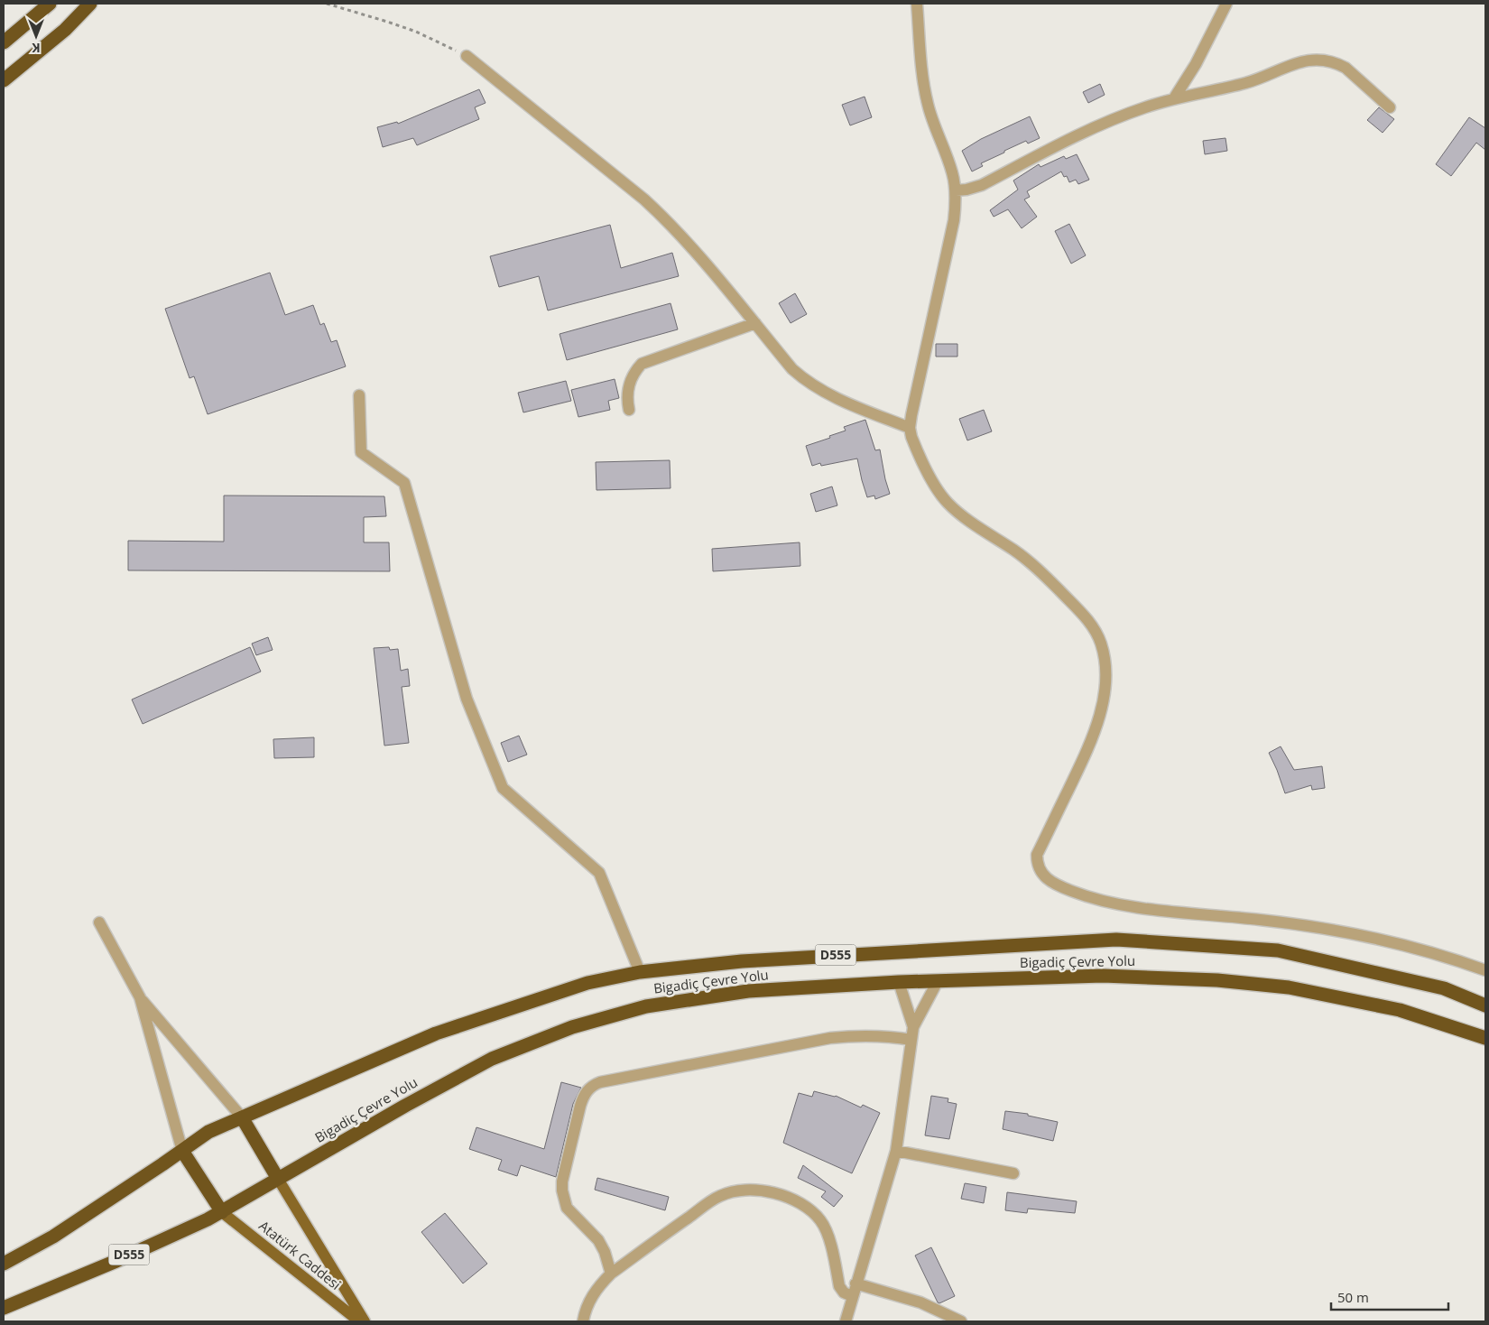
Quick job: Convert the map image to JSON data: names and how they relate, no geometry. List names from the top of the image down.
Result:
{
  "streets": {
    "highway": ["D555", "Bigadiç Çevre Yolu"],
    "main road": ["Atatürk Caddesi"]
  },
  "crossings": [
    ["Bigadiç Çevre Yolu", "Atatürk Caddesi"]
  ],
  "scale_bar": "50 m",
  "north": "bottom"
}
